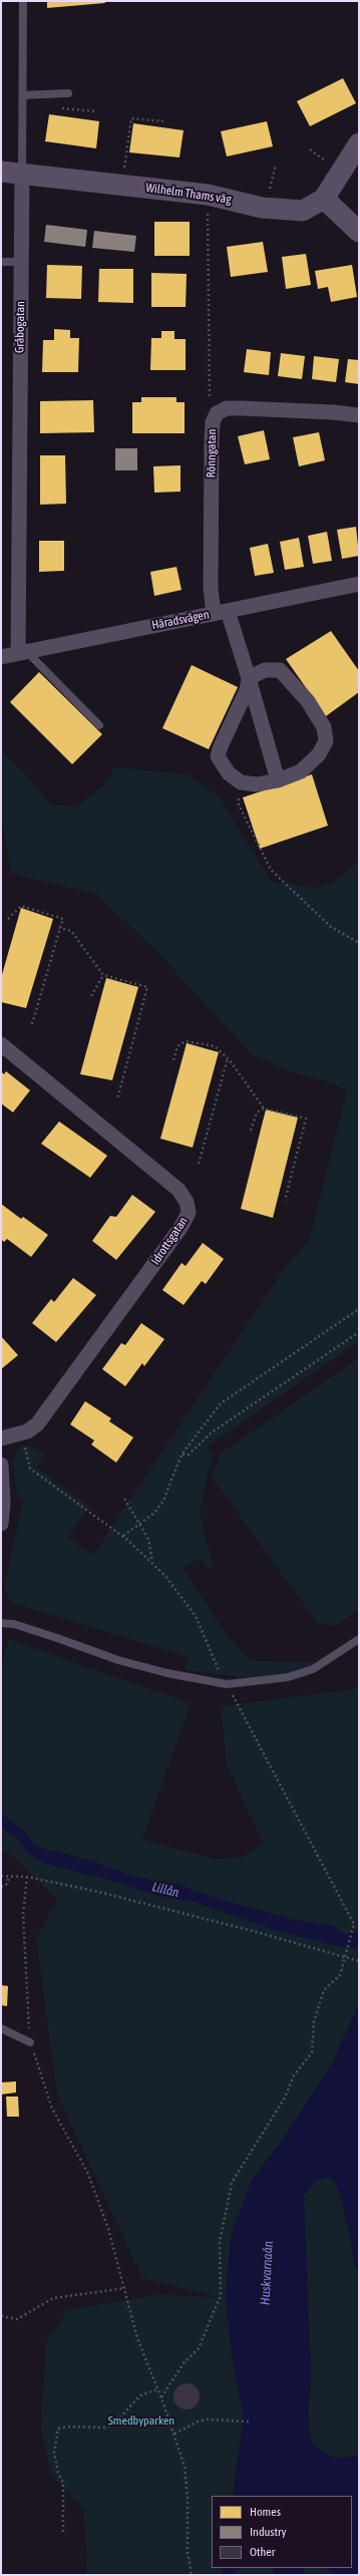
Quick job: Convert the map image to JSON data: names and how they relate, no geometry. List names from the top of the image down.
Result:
{
  "streets": {
    "street": [
      "Wilhelm Thams väg",
      "Gråbogatan",
      "Rönngatan",
      "Häradsvägen",
      "Idrottsgatan"
    ]
  },
  "crossings": [
    ["Wilhelm Thams väg", "Gråbogatan"],
    ["Gråbogatan", "Häradsvägen"],
    ["Rönngatan", "Häradsvägen"]
  ],
  "water": ["Lillån", "Huskvarnaån"],
  "parks": ["Smedbyparken"],
  "legend": ["Homes", "Industry", "Other"]
}
